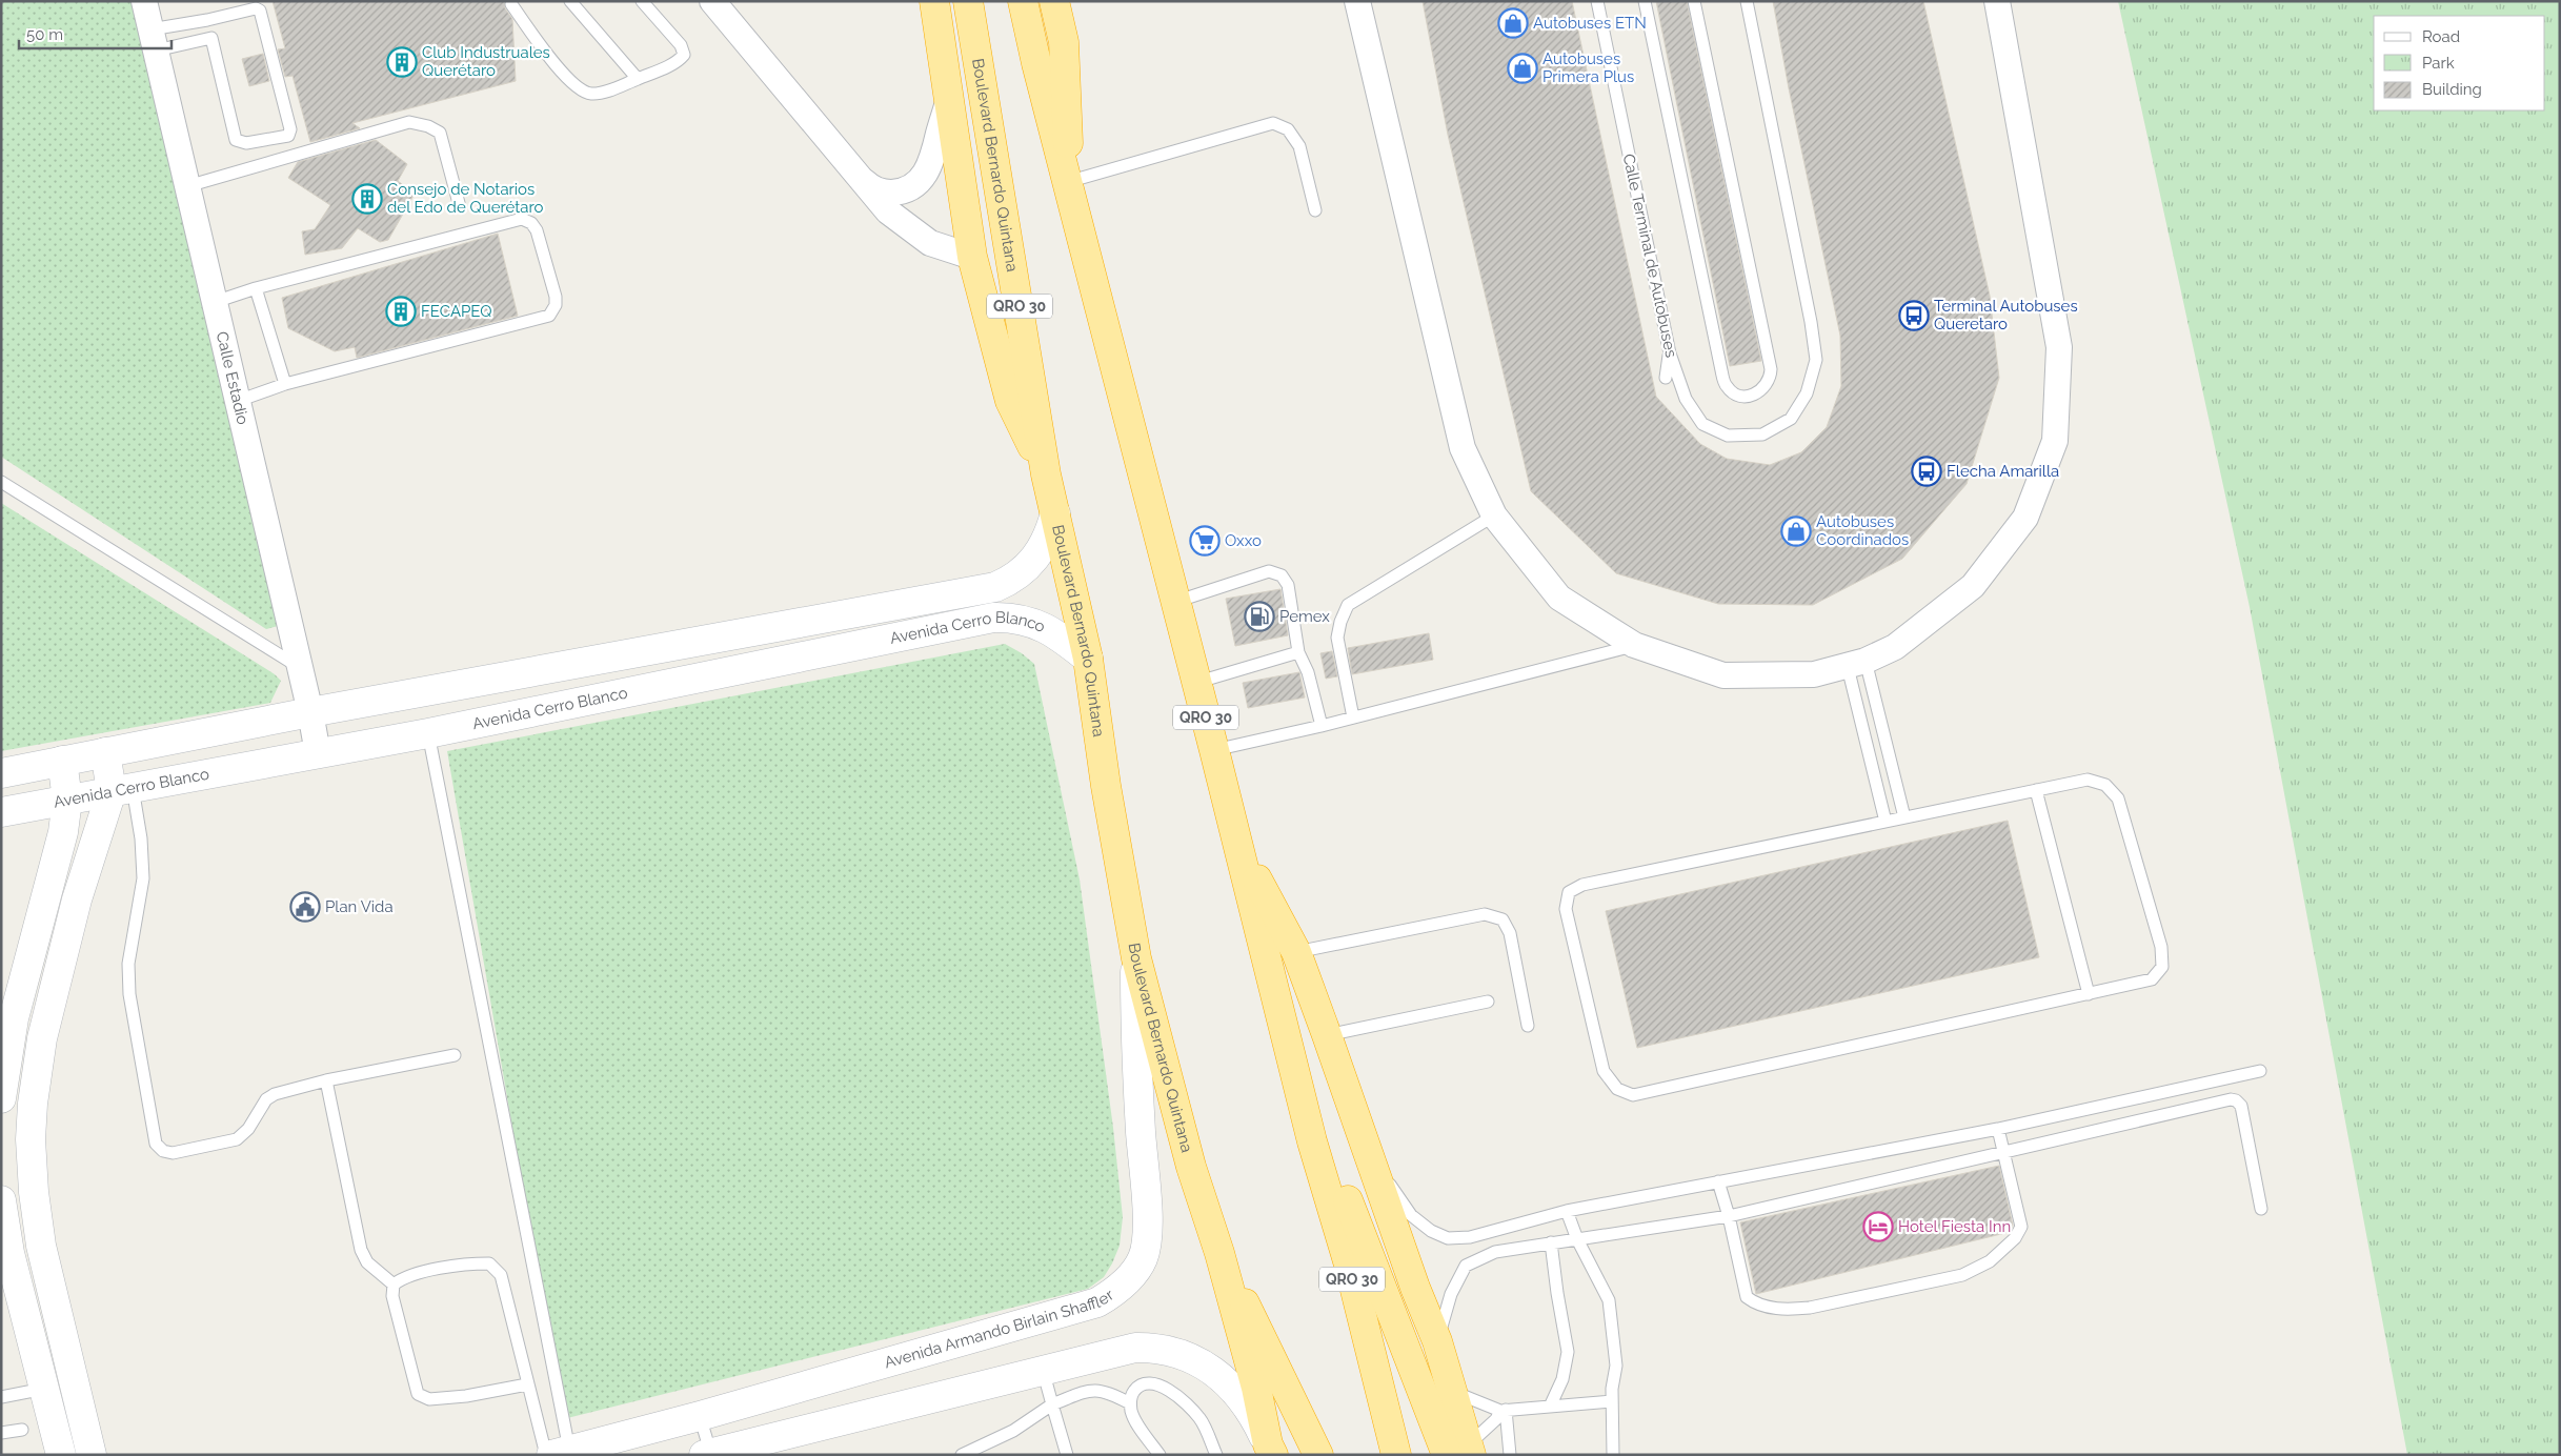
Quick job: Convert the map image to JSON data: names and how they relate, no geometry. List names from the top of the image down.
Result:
{
  "streets": {
    "highway": ["Boulevard Bernardo Quintana", "QRO 30"],
    "street": ["Calle Estadio", "Avenida Cerro Blanco", "Avenida Armando Birlain Shaffler"],
    "lane": ["Calle Terminal de Autobuses"]
  },
  "crossings": [
    ["Boulevard Bernardo Quintana", "Avenida Cerro Blanco"],
    ["Boulevard Bernardo Quintana", "Avenida Armando Birlain Shaffler"],
    ["Calle Estadio", "Avenida Cerro Blanco"]
  ],
  "places": {
    "shop": ["Autobuses ETN", "Autobuses Primera Plus", "Autobuses Coordinados"],
    "building": ["Club Industruales Querétaro", "Consejo de Notarios del Edo de Querétaro", "FECAPEQ"],
    "bus stop": ["Terminal Autobuses Queretaro", "Flecha Amarilla"],
    "supermarket": ["Oxxo"],
    "fuel station": ["Pemex"],
    "public building": ["Plan Vida"],
    "hotel": ["Hotel Fiesta Inn"]
  },
  "legend": ["Road", "Park", "Building"],
  "scale_bar": "50 m"
}
